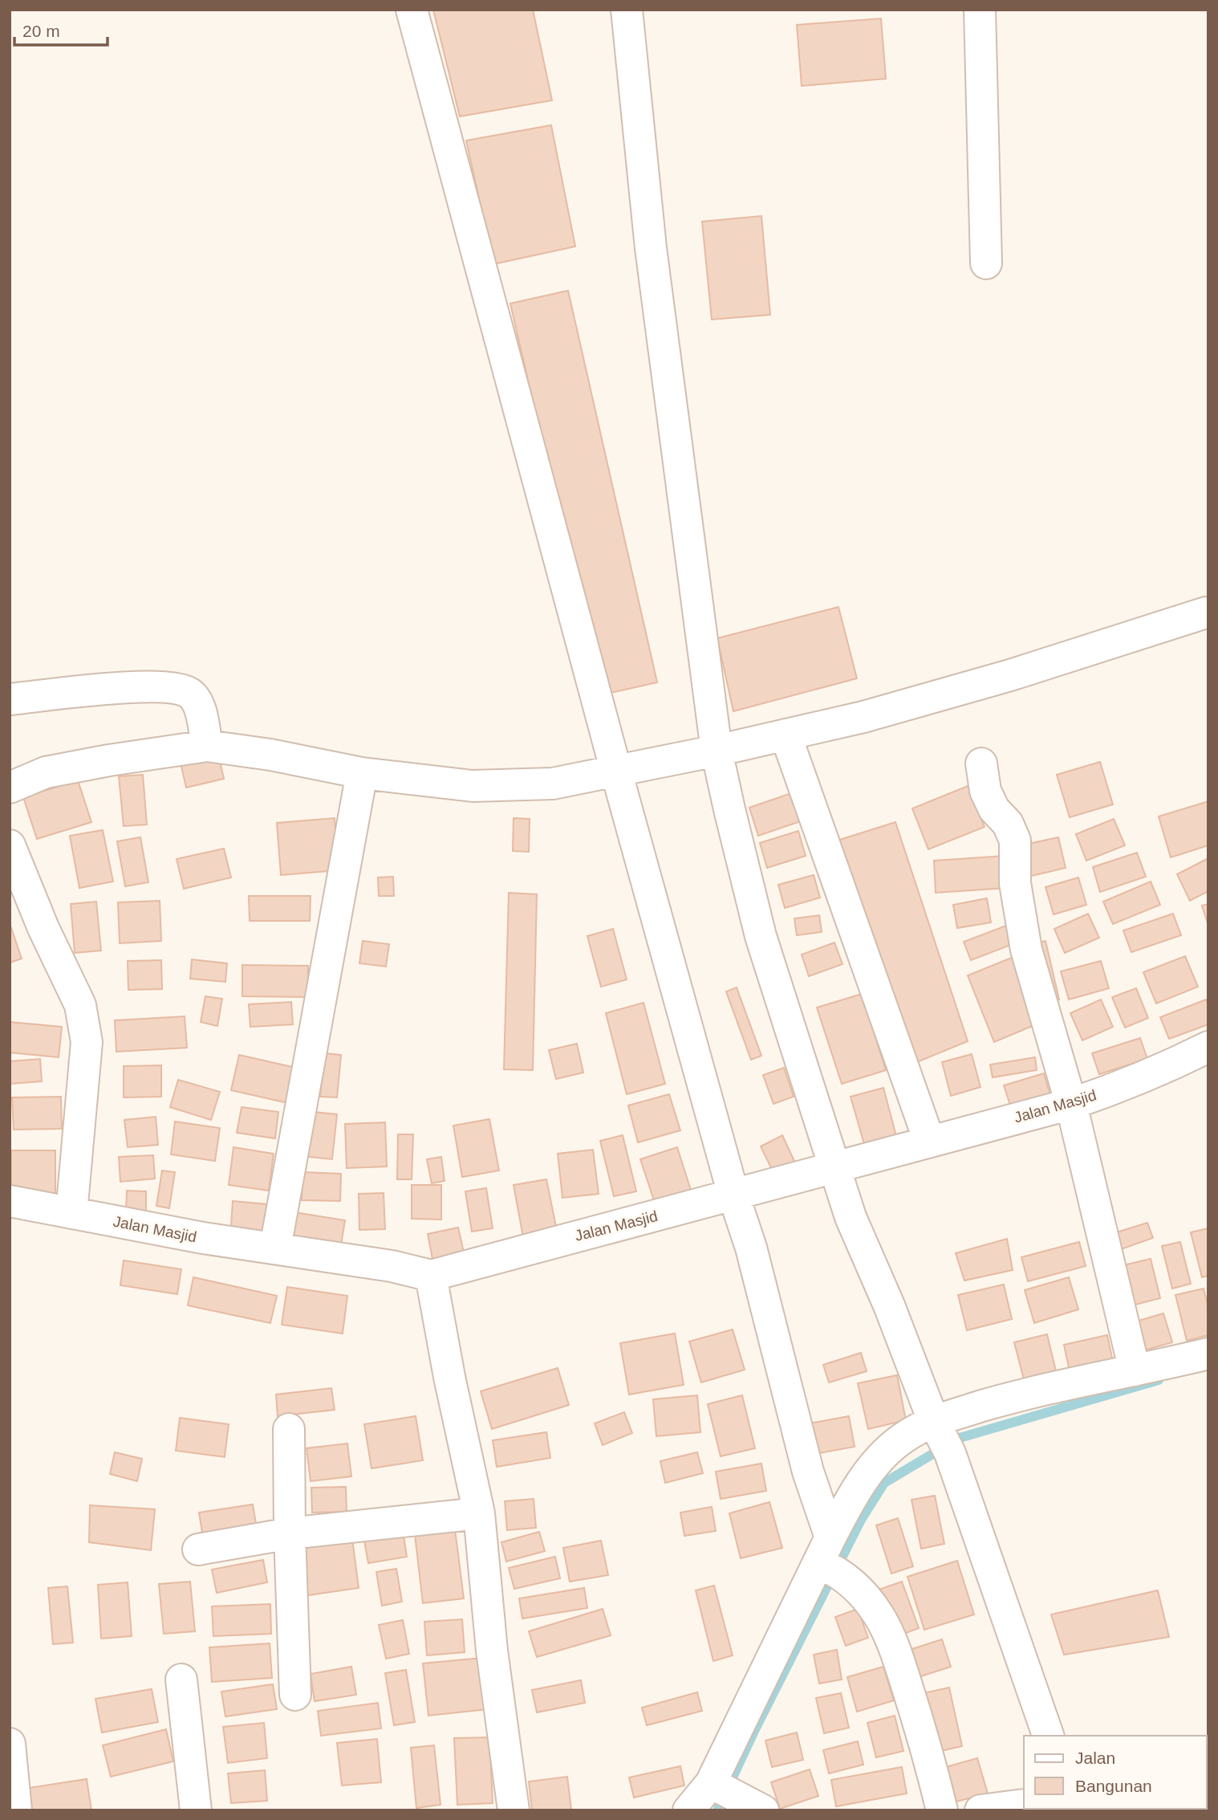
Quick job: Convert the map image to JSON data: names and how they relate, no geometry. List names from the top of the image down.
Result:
{
  "streets": {
    "street": ["Jalan Masjid"]
  },
  "legend": ["Jalan", "Bangunan"],
  "scale_bar": "20 m"
}
